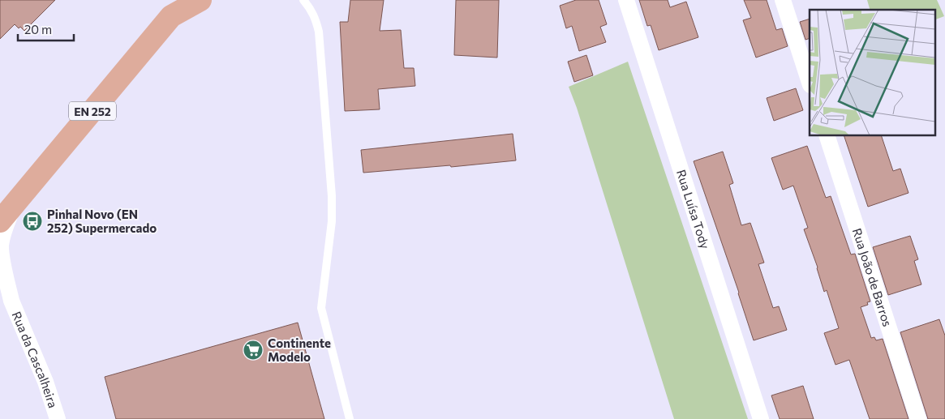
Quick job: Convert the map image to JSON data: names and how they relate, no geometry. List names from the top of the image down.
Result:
{
  "streets": {
    "main road": ["EN 252"],
    "street": ["Rua Luísa Tody", "Rua João de Barros", "Rua da Cascalheira"]
  },
  "crossings": [
    ["EN 252", "Rua da Cascalheira"]
  ],
  "places": {
    "bus stop": ["Pinhal Novo (EN 252) Supermercado"],
    "supermarket": ["Continente Modelo"]
  },
  "scale_bar": "20 m"
}
